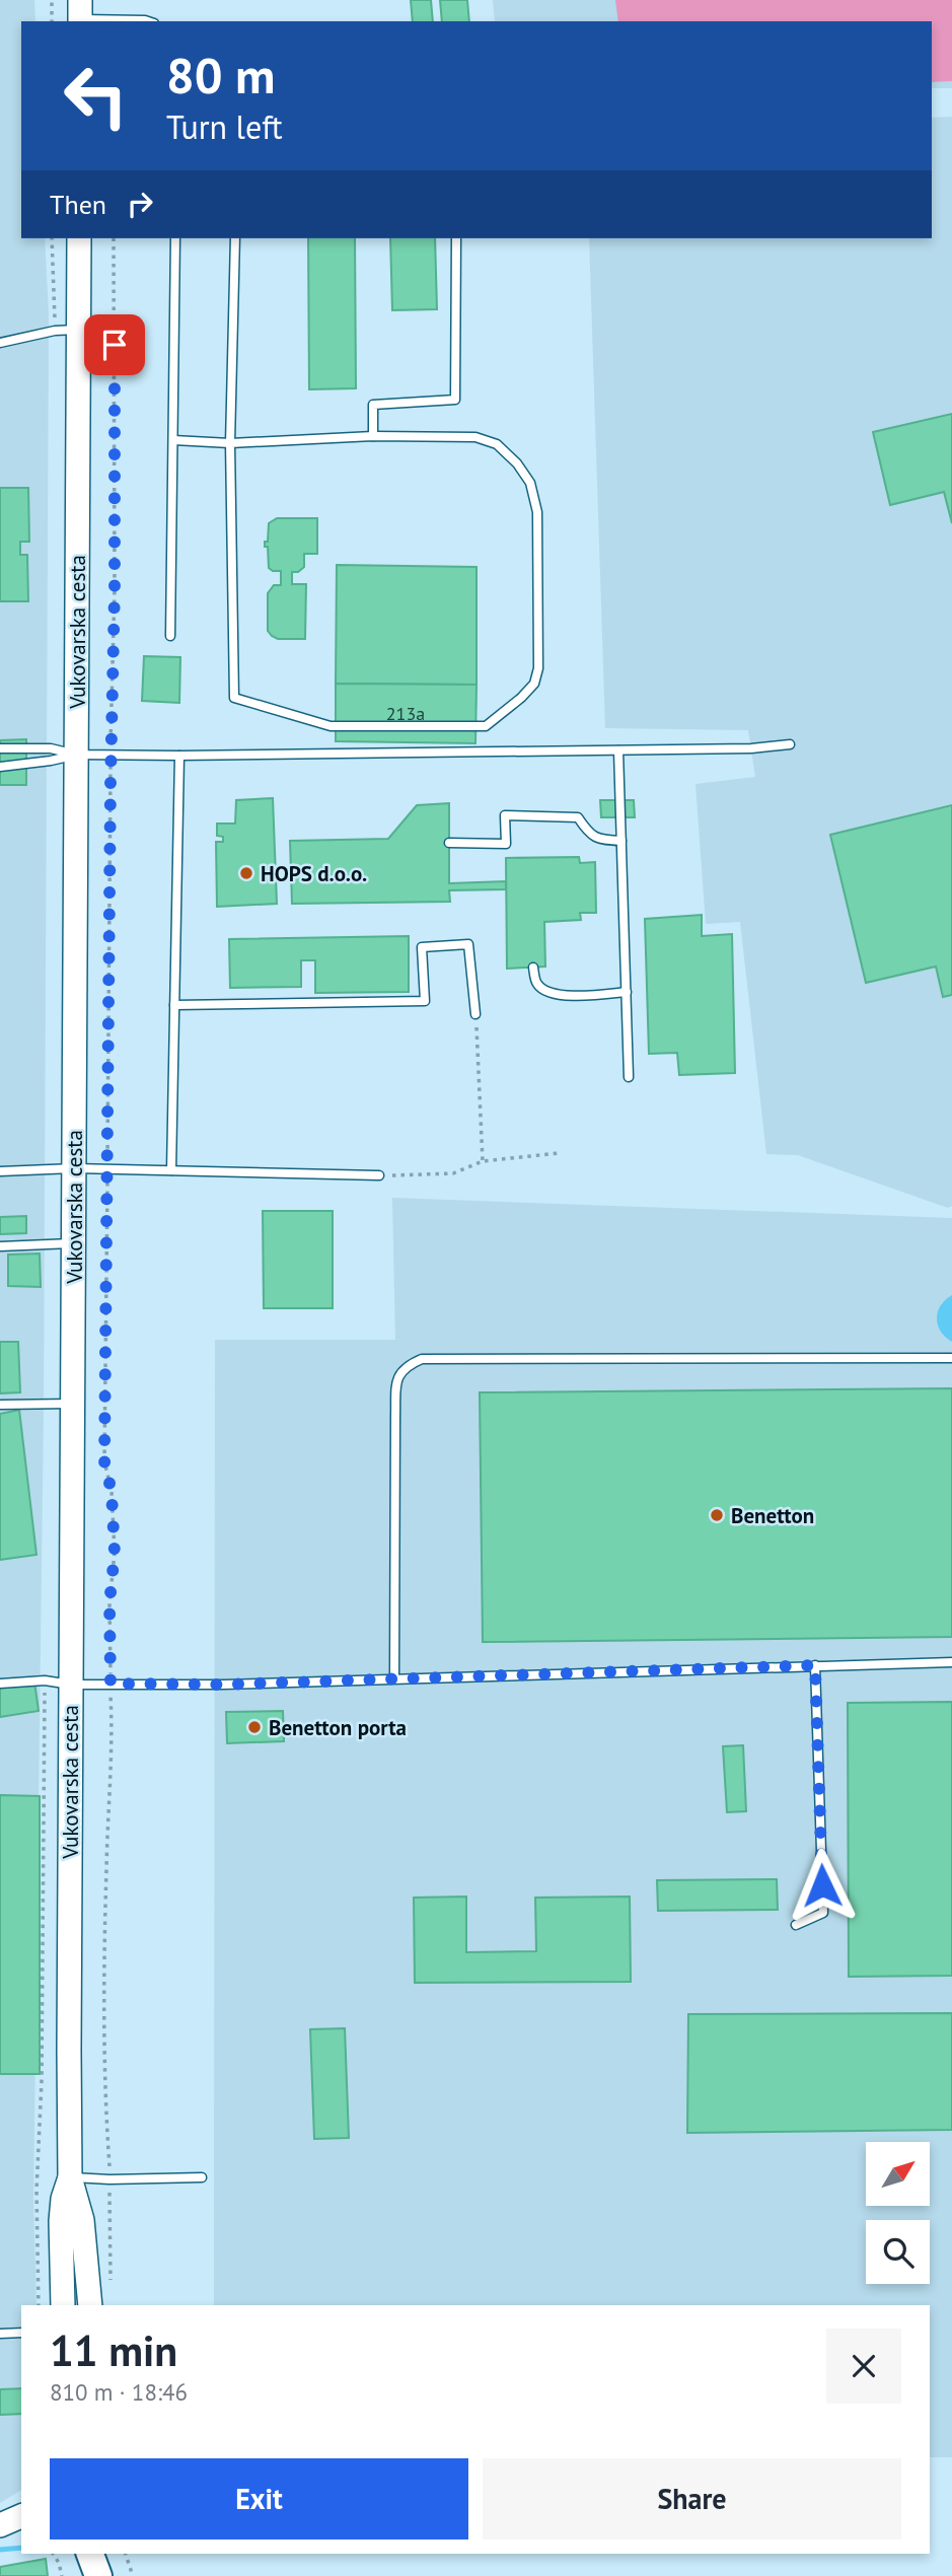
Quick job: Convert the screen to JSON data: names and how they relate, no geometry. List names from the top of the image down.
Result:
{
  "streets": {
    "main road": ["Vukovarska cesta"]
  },
  "places": ["HOPS d.o.o.", "Benetton", "Benetton porta"],
  "house_numbers": ["213a"],
  "north": "top right",
  "page": {
    "turn": ["80 m", "Turn left"],
    "then": "Then",
    "heading": ["11 min", "810 m · 18:46"],
    "buttons": ["Exit", "Share"]
  }
}
